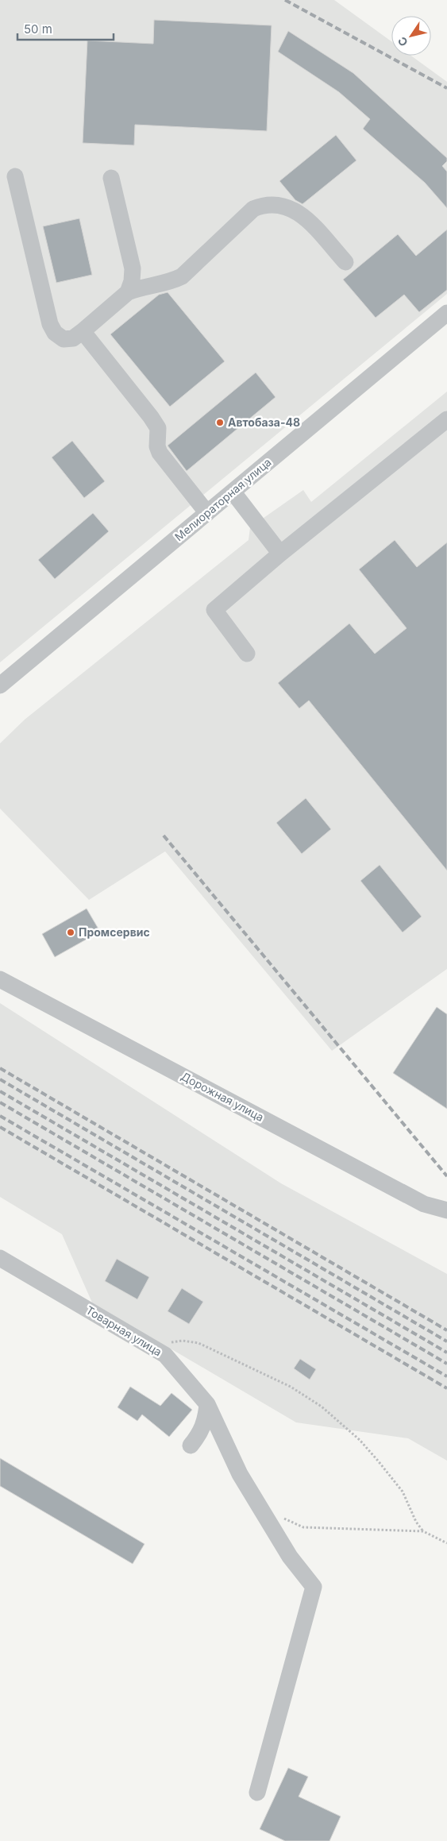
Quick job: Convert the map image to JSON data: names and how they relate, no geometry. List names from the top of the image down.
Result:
{
  "streets": {
    "street": ["Мелиораторная улица", "Дорожная улица", "Товарная улица"]
  },
  "places": ["Автобаза-48", "Промсервис"],
  "scale_bar": "50 m",
  "north": "bottom left"
}
